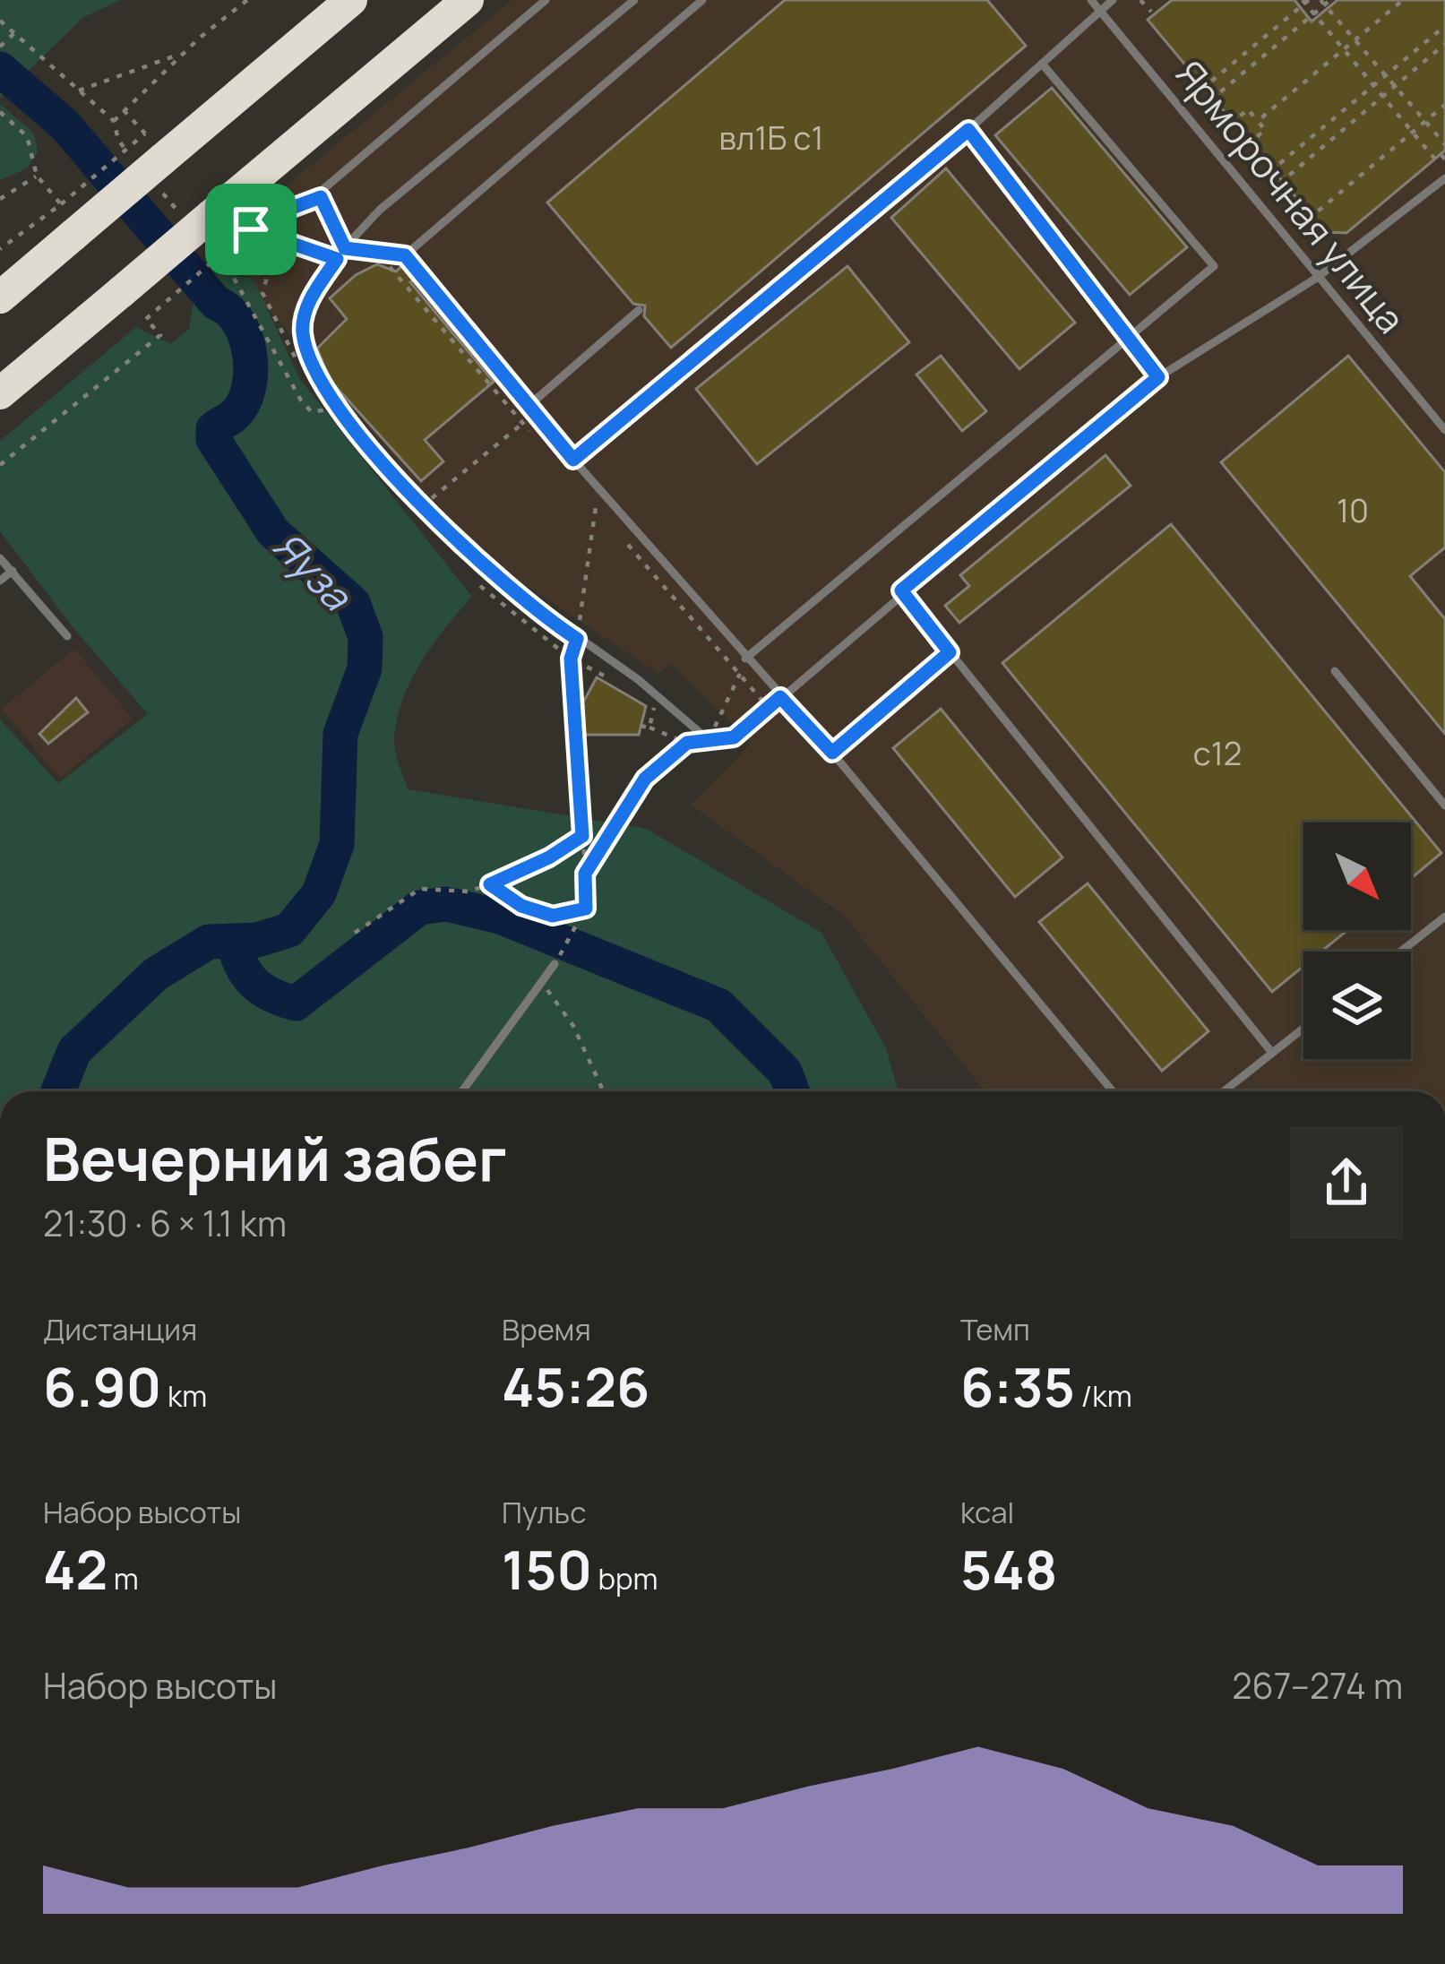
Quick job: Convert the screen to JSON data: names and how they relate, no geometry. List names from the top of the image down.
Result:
{
  "streets": {
    "lane": ["Ярморочная улица"]
  },
  "water": ["Яуза"],
  "house_numbers": ["вл1Б с1", "10", "с12"],
  "north": "bottom right",
  "page": {
    "heading": ["Вечерний забег", "21:30 · 6 × 1.1 km"],
    "stats": [
      ["Дистанция", "6.90 km"],
      ["Время", "45:26"],
      ["Темп", "6:35 /km"],
      ["Набор высоты", "42 m"],
      ["Пульс", "150 bpm"],
      ["kcal", "548"]
    ],
    "chart": ["Набор высоты", "267–274 m"]
  }
}
